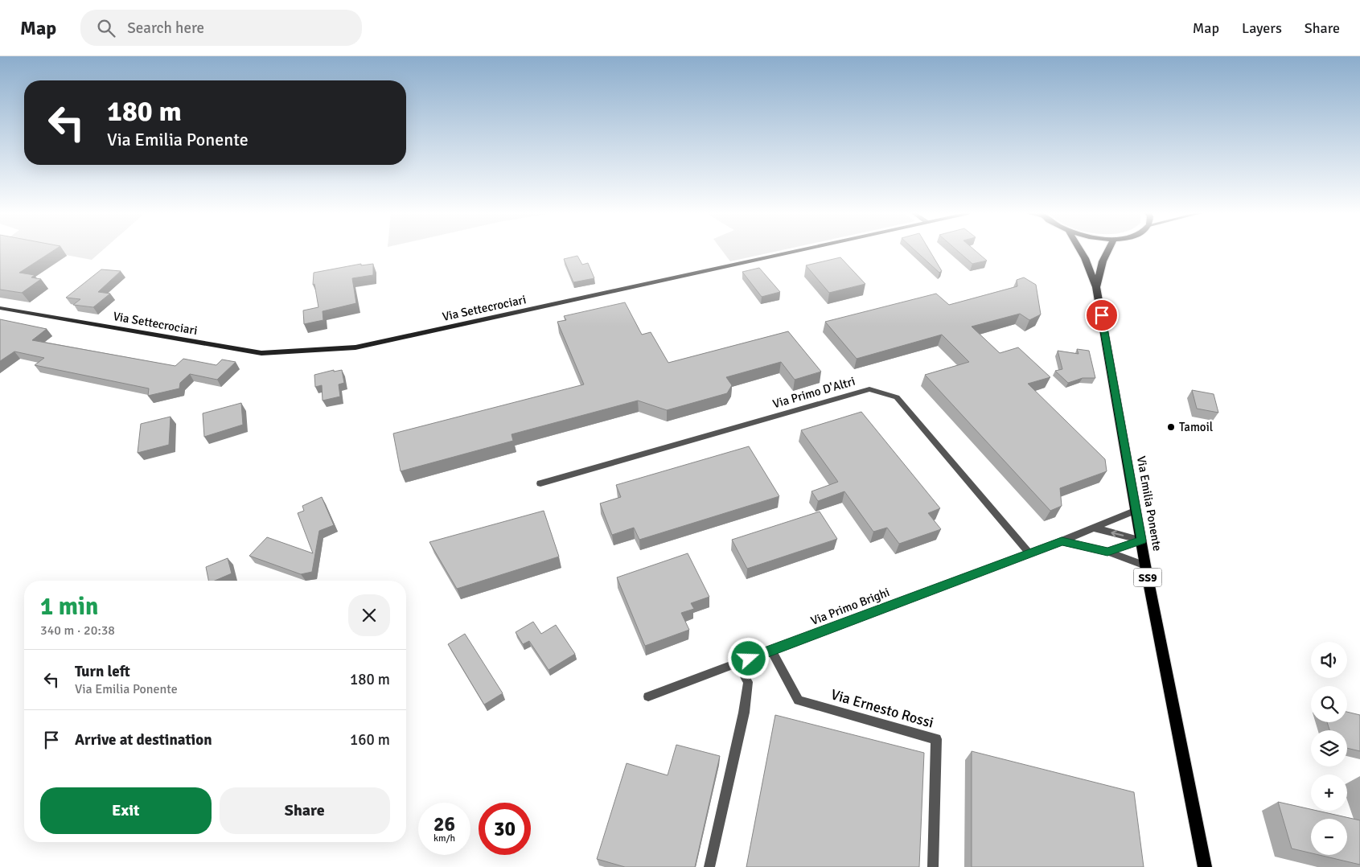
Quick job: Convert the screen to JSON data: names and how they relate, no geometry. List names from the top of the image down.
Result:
{
  "streets": {
    "main road": ["Via Settecrociari", "Via Emilia Ponente", "SS9"],
    "street": ["Via Primo D'Altri", "Via Primo Brighi", "Via Ernesto Rossi"]
  },
  "crossings": [
    ["Via Primo D'Altri", "Via Primo Brighi"],
    ["Via Emilia Ponente", "Via Primo Brighi"],
    ["Via Primo Brighi", "Via Ernesto Rossi"]
  ],
  "places": ["Tamoil"],
  "page": {
    "header": "Map",
    "search": "Search here",
    "nav": ["Map", "Layers", "Share"],
    "turn": ["180 m", "Via Emilia Ponente"],
    "heading": ["1 min", "340 m · 20:38"],
    "map_buttons": ["+", "−"],
    "list": [
      {
        "name": "Turn left",
        "note": "Via Emilia Ponente",
        "value": "180 m"
      },
      {
        "name": "Arrive at destination",
        "value": "160 m"
      }
    ],
    "buttons": ["Exit", "Share"],
    "speed": "26 km/h",
    "limit": "30"
  }
}
